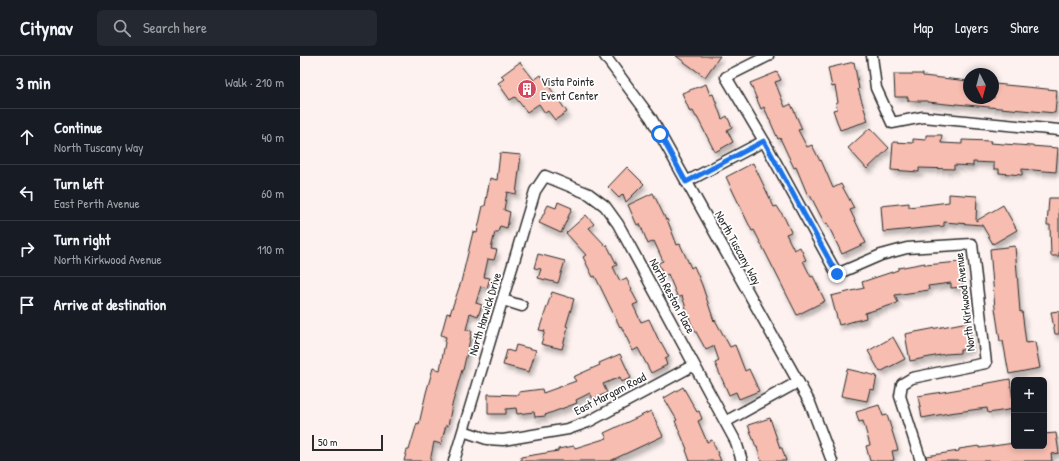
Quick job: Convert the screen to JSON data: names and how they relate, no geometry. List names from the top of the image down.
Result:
{
  "streets": {
    "street": [
      "North Tuscany Way",
      "North Reston Place",
      "North Kirkwood Avenue",
      "North Harwick Drive",
      "East Margam Road"
    ]
  },
  "crossings": [
    ["North Reston Place", "North Harwick Drive"],
    ["North Reston Place", "East Margam Road"],
    ["North Harwick Drive", "East Margam Road"]
  ],
  "places": {
    "building": ["Vista Pointe Event Center"]
  },
  "scale_bar": "50 m",
  "north": "bottom",
  "page": {
    "header": "Citynav",
    "search": "Search here",
    "nav": ["Map", "Layers", "Share"],
    "heading": ["3 min", "Walk · 210 m"],
    "list": [
      ["Continue", "North Tuscany Way", "40 m"],
      ["Turn left", "East Perth Avenue", "60 m"],
      ["Turn right", "North Kirkwood Avenue", "110 m"],
      "Arrive at destination"
    ],
    "map_buttons": ["+", "−"],
    "scale": "50 m"
  }
}
